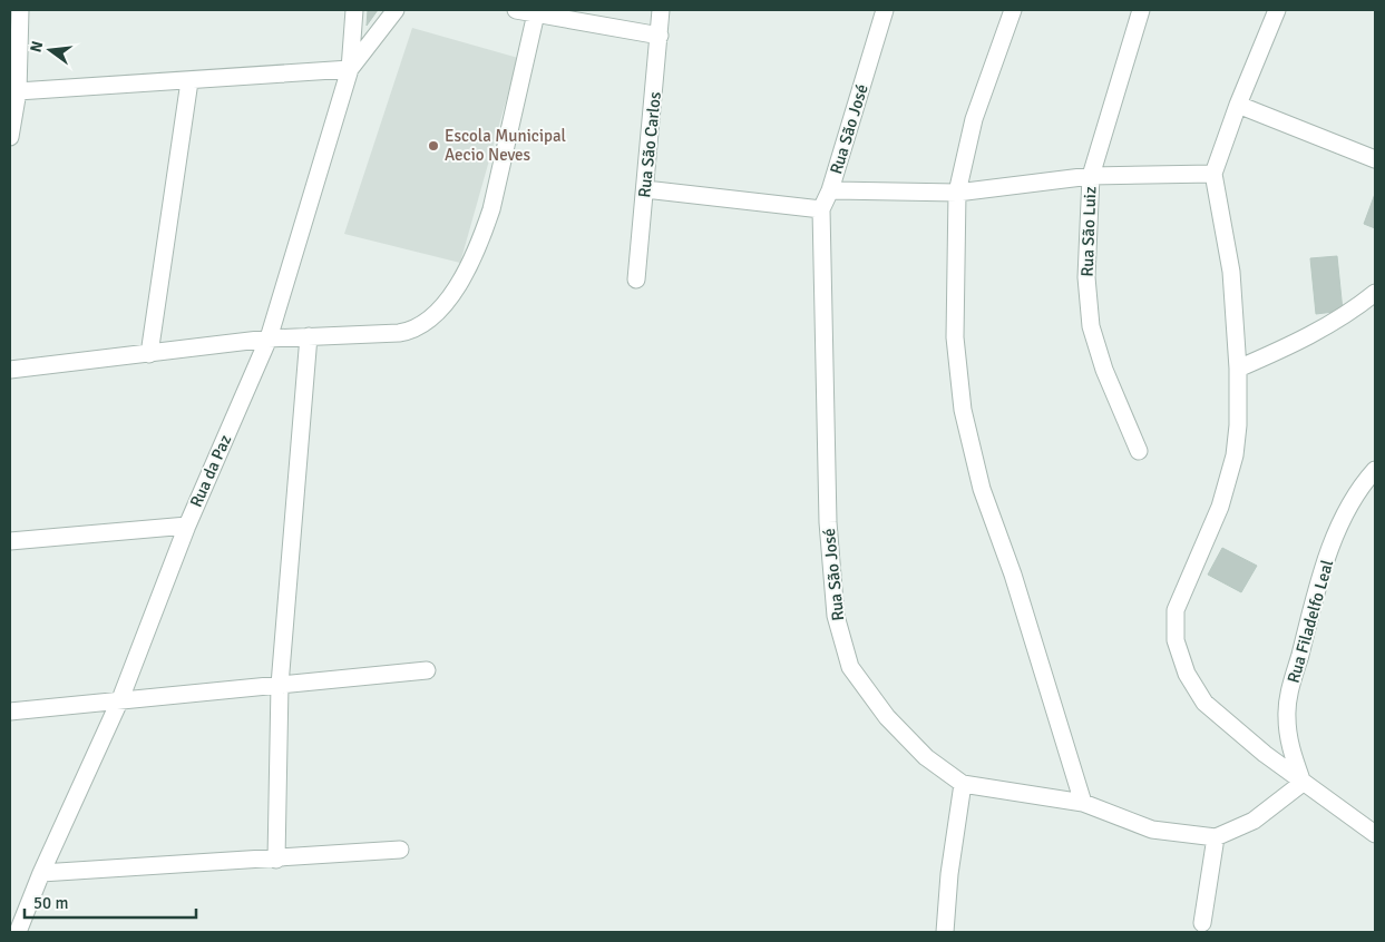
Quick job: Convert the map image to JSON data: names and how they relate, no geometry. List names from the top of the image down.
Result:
{
  "streets": {
    "street": [
      "Rua São José",
      "Rua São Carlos",
      "Rua São Luiz",
      "Rua da Paz",
      "Rua Filadelfo Leal"
    ]
  },
  "places": ["Escola Municipal Aecio Neves"],
  "scale_bar": "50 m",
  "north": "left"
}
